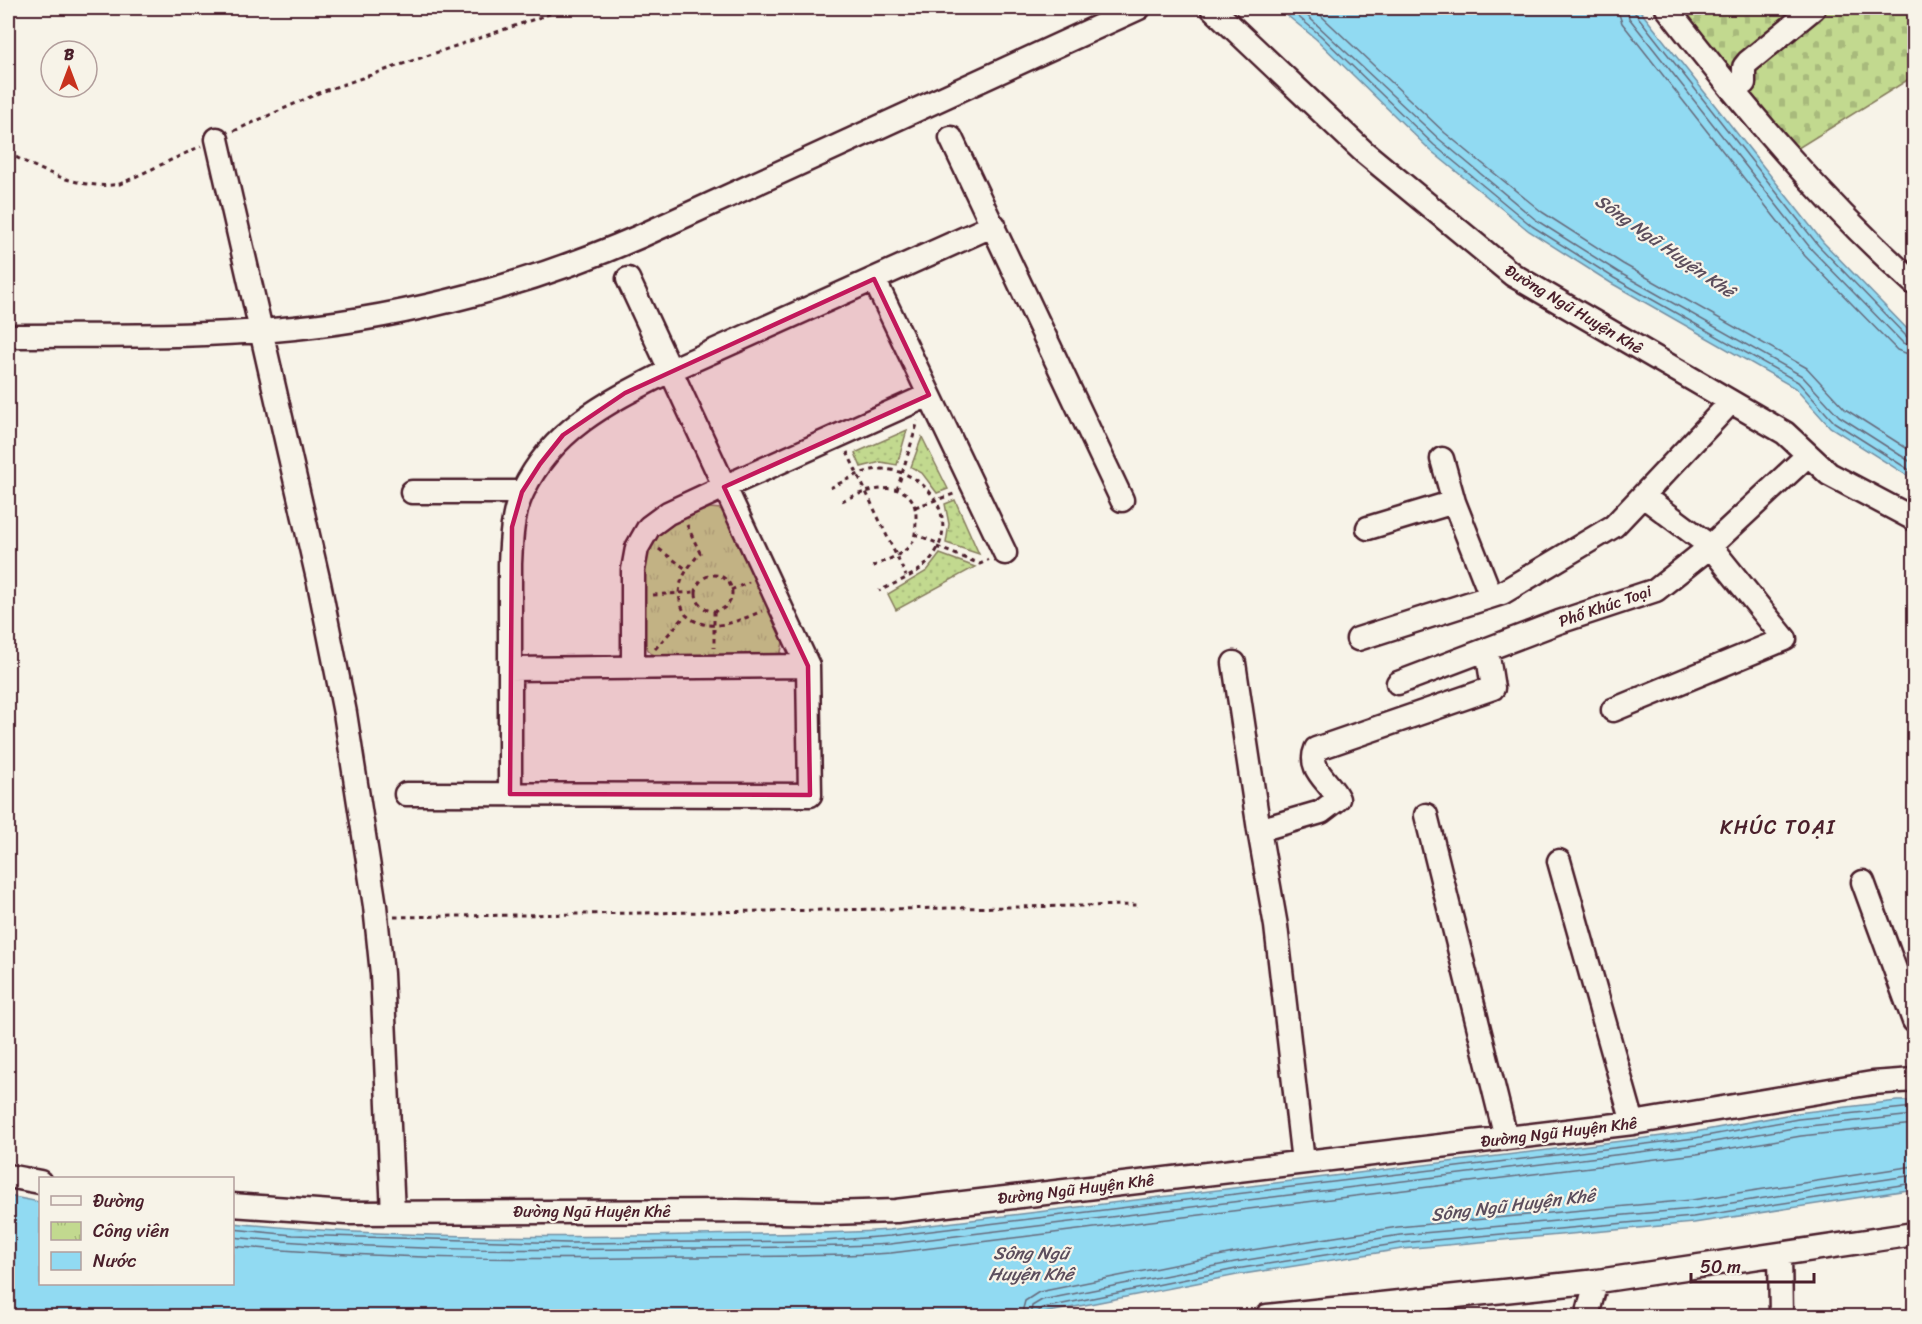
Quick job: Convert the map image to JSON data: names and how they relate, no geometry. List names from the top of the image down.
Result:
{
  "streets": {
    "street": ["Đường Ngũ Huyện Khê", "Phố Khúc Toại"]
  },
  "crossings": [
    ["Đường Ngũ Huyện Khê", "Phố Khúc Toại"]
  ],
  "districts": ["KHÚC TOẠI"],
  "water": ["Sông Ngũ Huyện Khê"],
  "legend": ["Đường", "Công viên", "Nước"],
  "scale_bar": "50 m",
  "north": "top"
}
